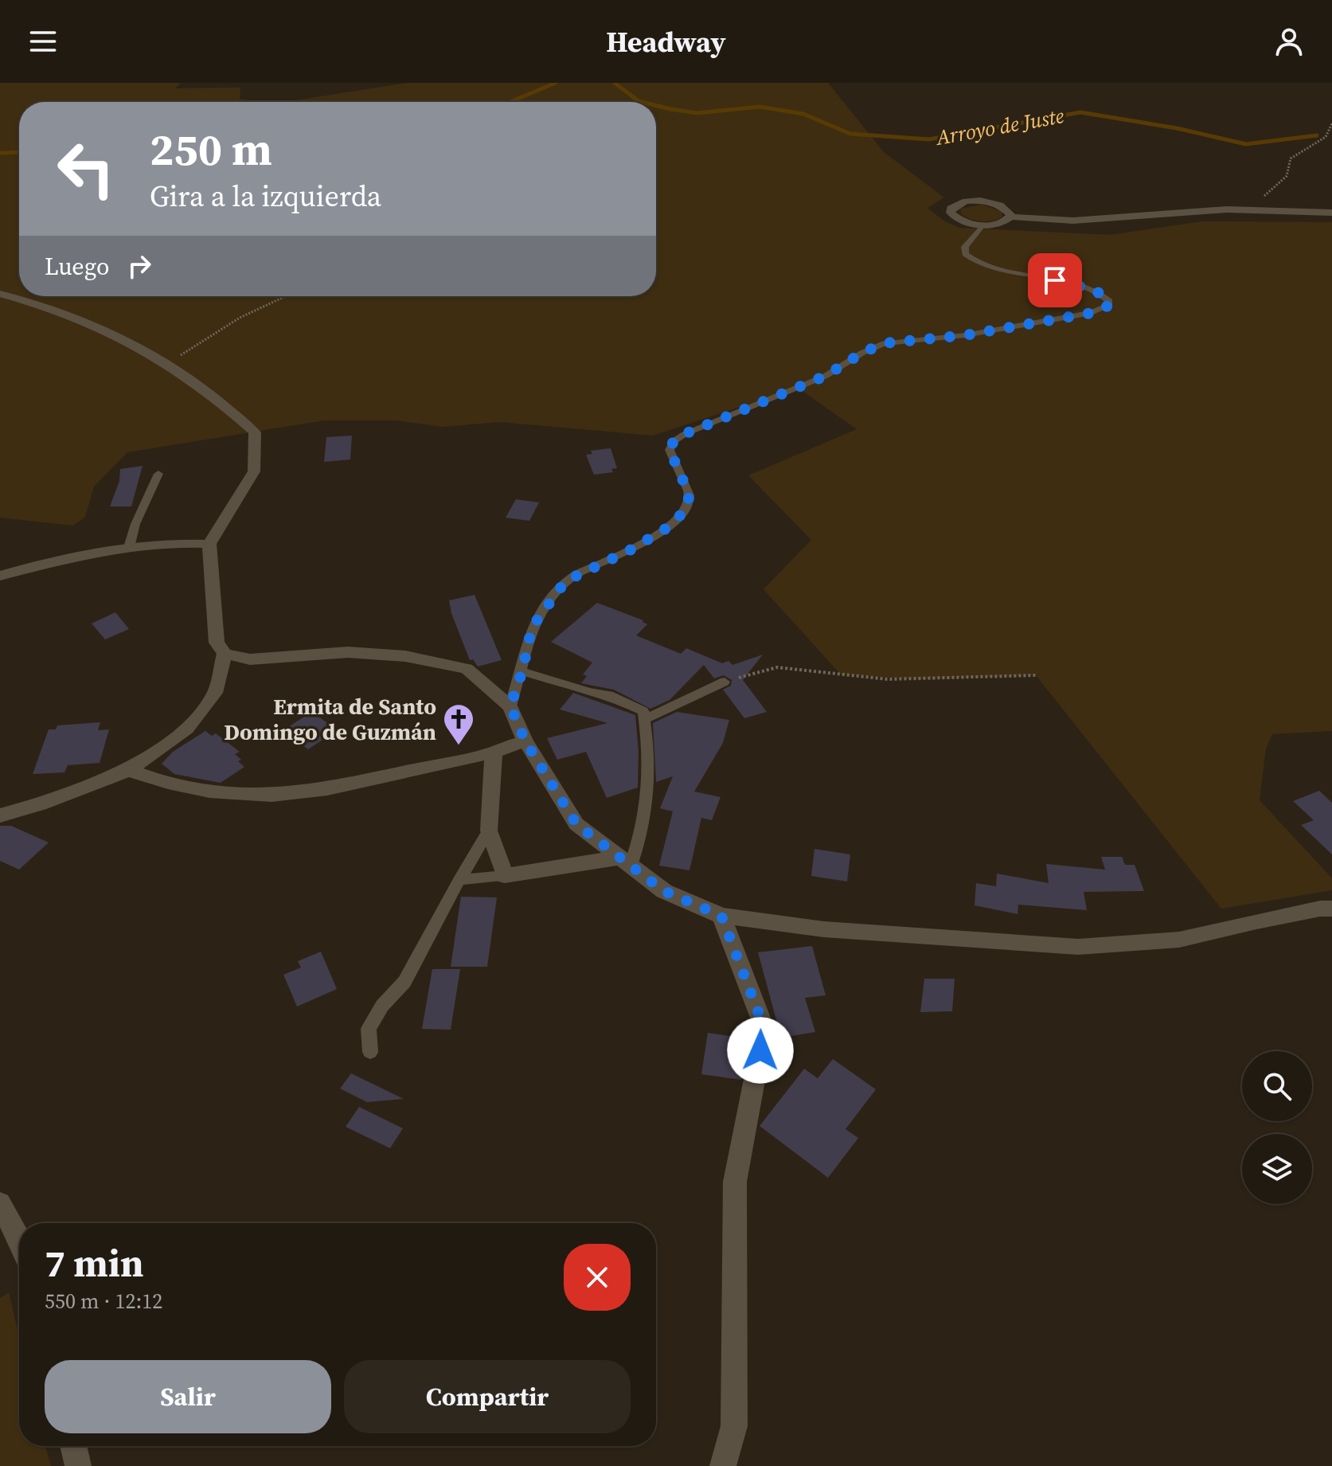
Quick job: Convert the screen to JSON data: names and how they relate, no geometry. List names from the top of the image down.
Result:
{
  "water": ["Arroyo de Juste"],
  "places": {
    "church": ["Ermita de Santo Domingo de Guzmán"]
  },
  "page": {
    "header": "Headway",
    "turn": ["250 m", "Gira a la izquierda"],
    "then": "Luego",
    "heading": ["7 min", "550 m · 12:12"],
    "buttons": ["Salir", "Compartir"]
  }
}
